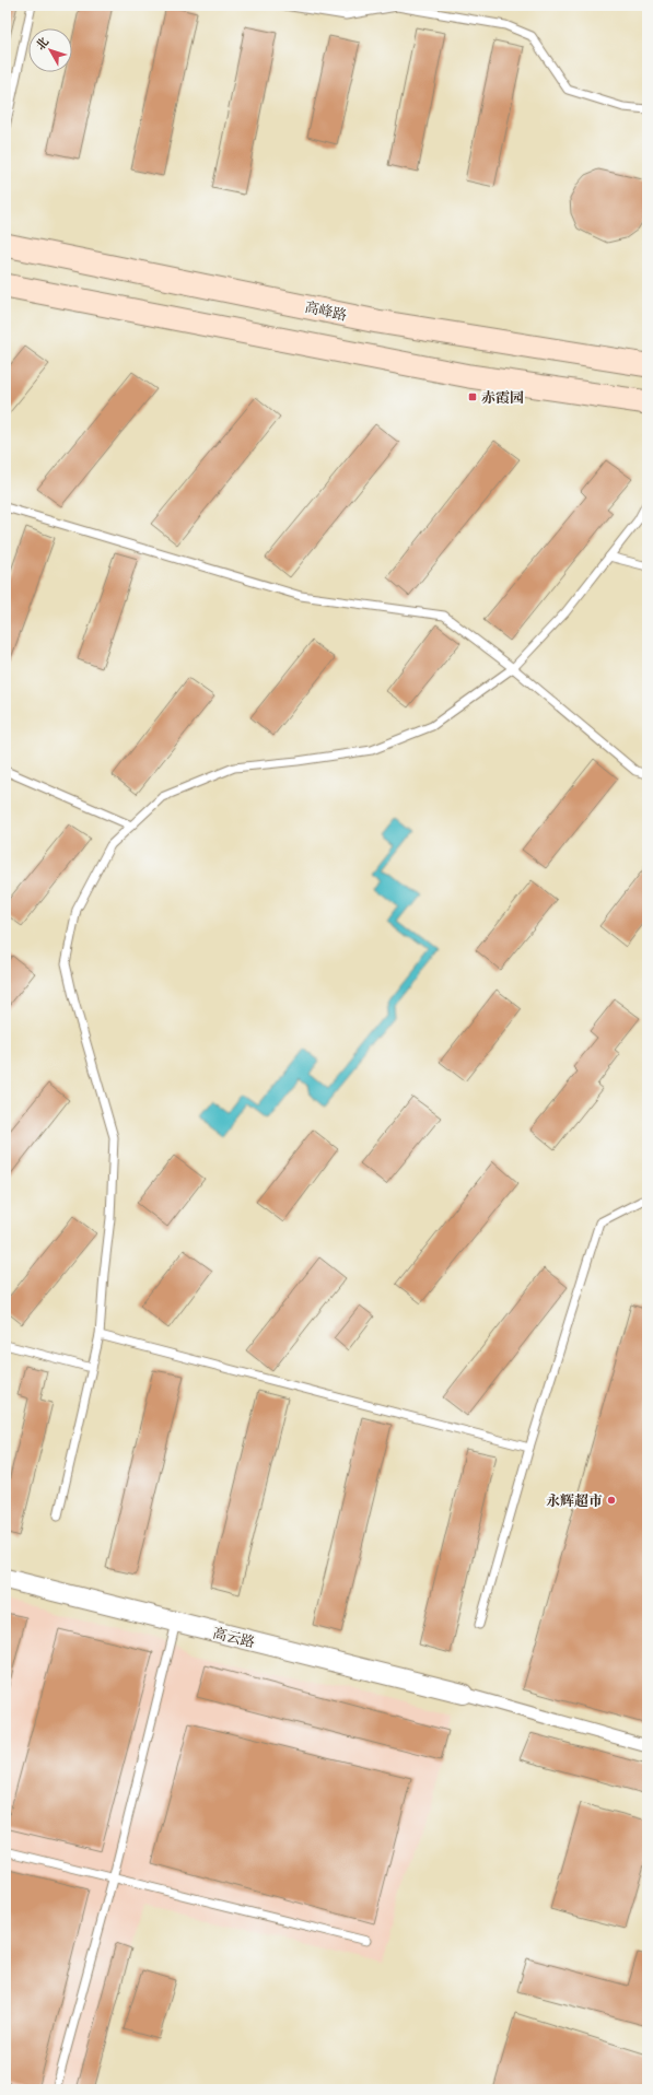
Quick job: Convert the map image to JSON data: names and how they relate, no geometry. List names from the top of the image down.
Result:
{
  "streets": {
    "main road": ["高峰路"],
    "street": ["高云路"]
  },
  "places": {
    "transit": ["赤霞园"],
    "other": ["永辉超市"]
  },
  "north": "top left"
}
